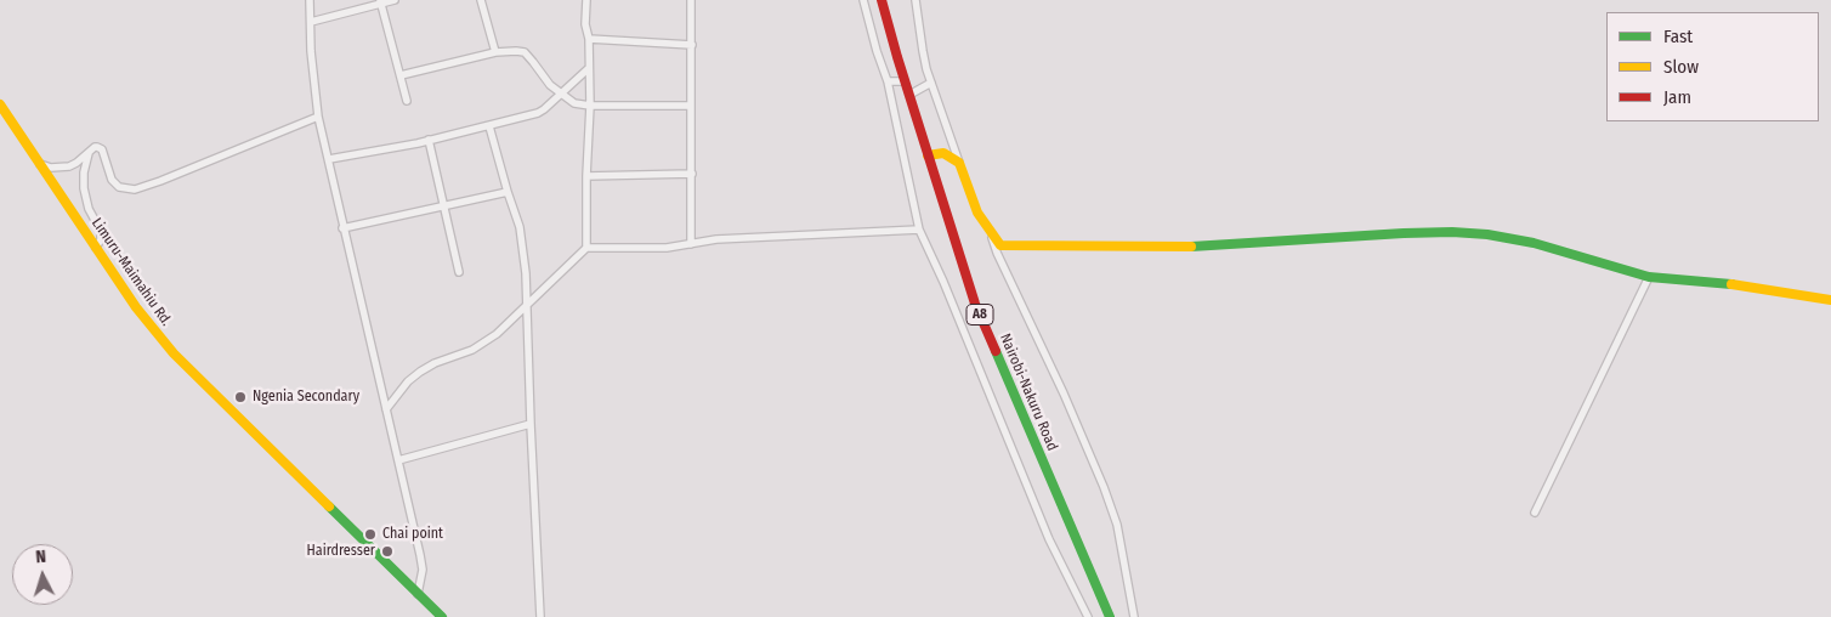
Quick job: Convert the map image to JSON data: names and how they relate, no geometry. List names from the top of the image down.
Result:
{
  "streets": {
    "main road": ["Limuru-Maimahiu Rd.", "A8", "Nairobi-Nakuru Road"]
  },
  "places": ["Ngenia Secondary", "Chai point", "Hairdresser"],
  "legend": ["Fast", "Slow", "Jam"],
  "north": "top"
}
